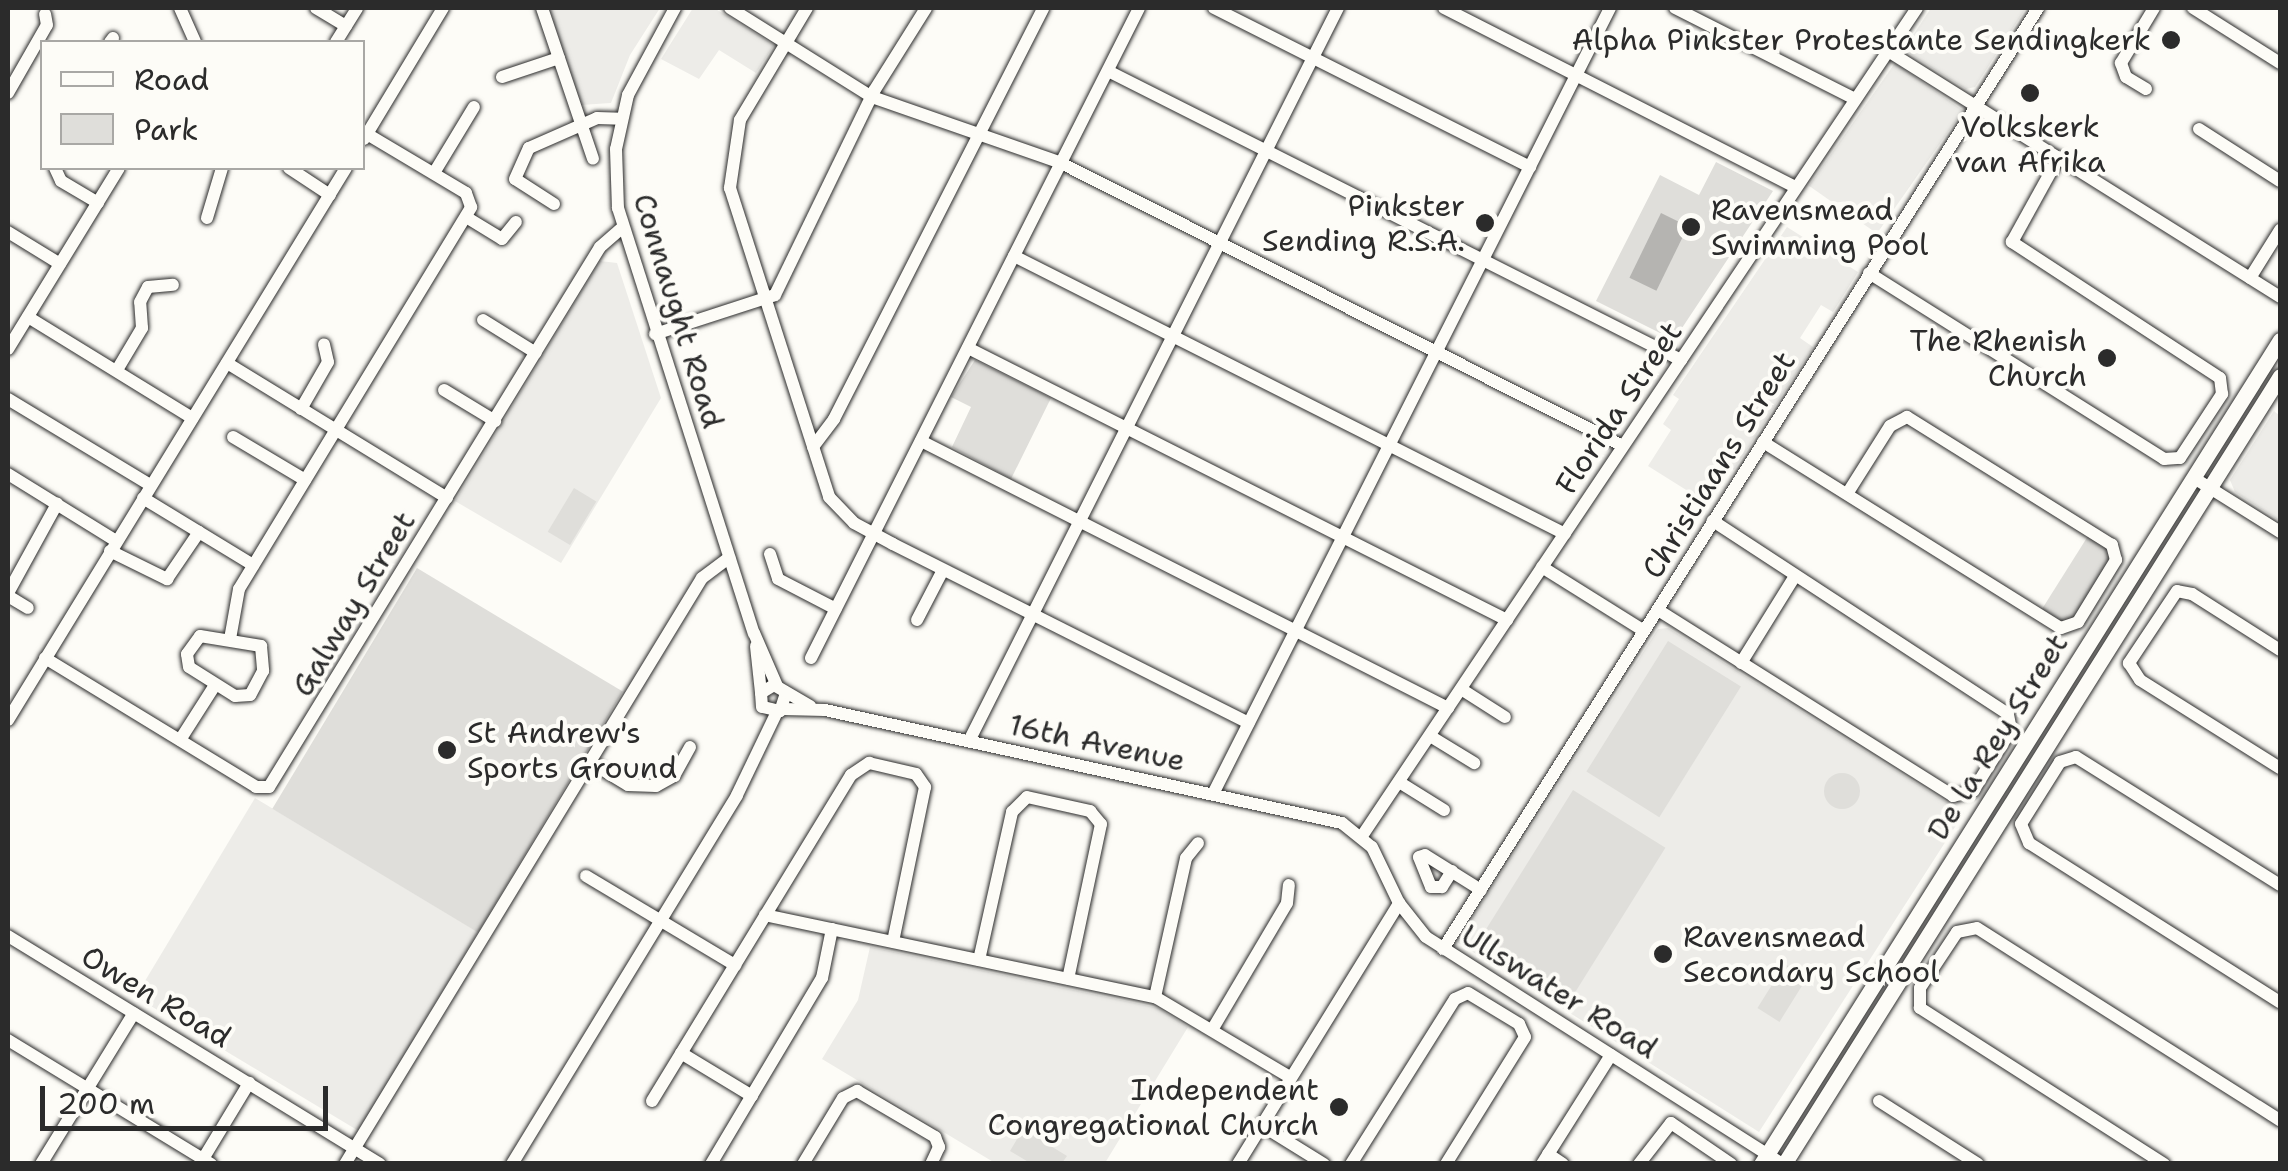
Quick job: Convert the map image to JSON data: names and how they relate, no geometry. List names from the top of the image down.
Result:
{
  "streets": {
    "main road": ["De la Rey Street"],
    "street": [
      "Connaught Road",
      "Florida Street",
      "Christiaans Street",
      "Galway Street",
      "16th Avenue",
      "Ullswater Road",
      "Owen Road"
    ]
  },
  "crossings": [
    ["Connaught Road", "Galway Street"],
    ["Connaught Road", "16th Avenue"],
    ["Florida Street", "16th Avenue"],
    ["Florida Street", "Ullswater Road"],
    ["Christiaans Street", "Ullswater Road"],
    ["De la Rey Street", "Ullswater Road"],
    ["16th Avenue", "Ullswater Road"]
  ],
  "places": [
    "Alpha Pinkster Protestante Sendingkerk",
    "Volkskerk van Afrika",
    "Pinkster Sending R.S.A.",
    "Ravensmead Swimming Pool",
    "The Rhenish Church",
    "St Andrew's Sports Ground",
    "Ravensmead Secondary School",
    "Independent Congregational Church"
  ],
  "legend": ["Road", "Park"],
  "scale_bar": "200 m"
}
